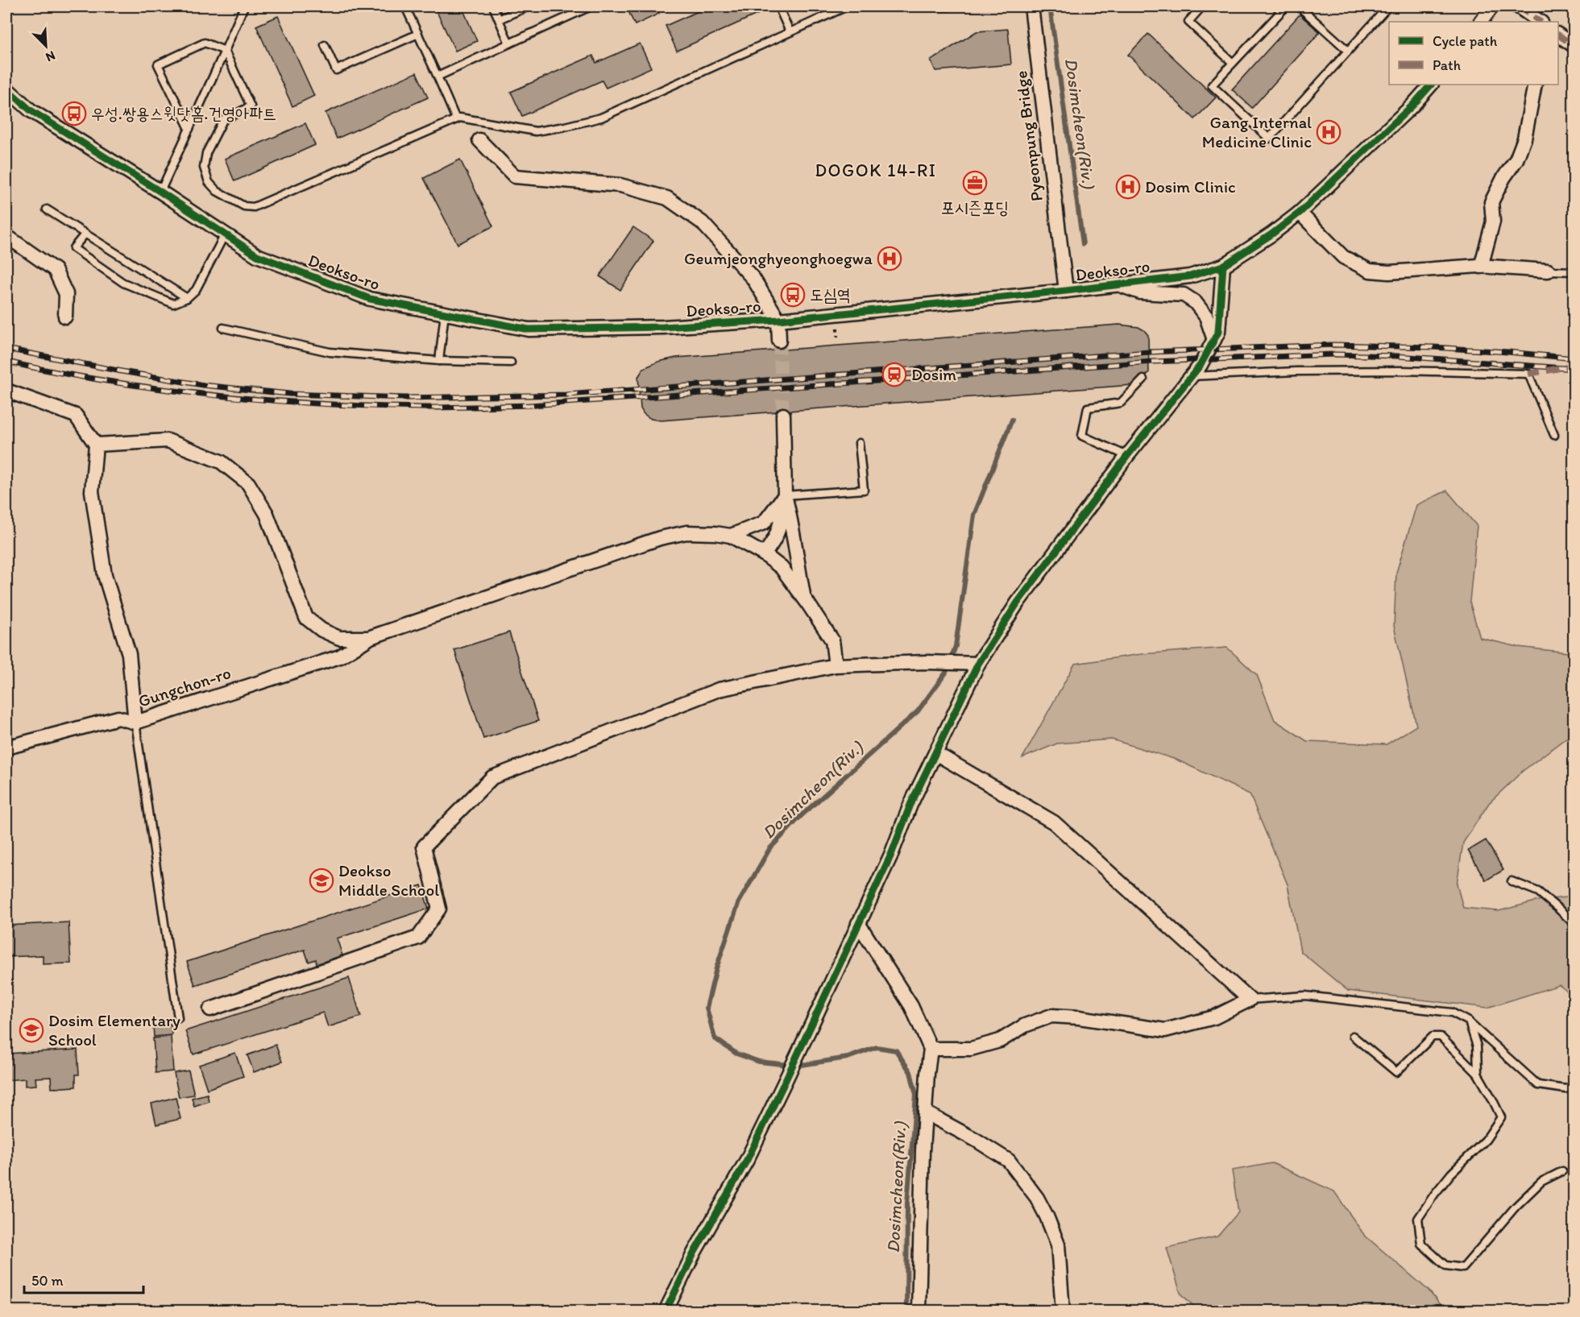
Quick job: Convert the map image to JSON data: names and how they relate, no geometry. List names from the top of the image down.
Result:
{
  "streets": {
    "street": ["Pyeonpung Bridge", "Deokso-ro", "Gungchon-ro"]
  },
  "crossings": [
    ["Pyeonpung Bridge", "Deokso-ro"]
  ],
  "districts": ["DOGOK 14-RI"],
  "water": ["Dosimcheon(Riv.)"],
  "places": {
    "bus stop": ["우성.쌍용스윗닷홈.건영아파트", "도심역"],
    "hospital": ["Gang Internal Medicine Clinic", "Dosim Clinic", "Geumjeonghyeonghoegwa"],
    "office": ["포시즌포딩"],
    "station": ["Dosim"],
    "school or university": ["Deokso Middle School", "Dosim Elementary School"]
  },
  "legend": ["Cycle path", "Path"],
  "scale_bar": "50 m",
  "north": "bottom right"
}
